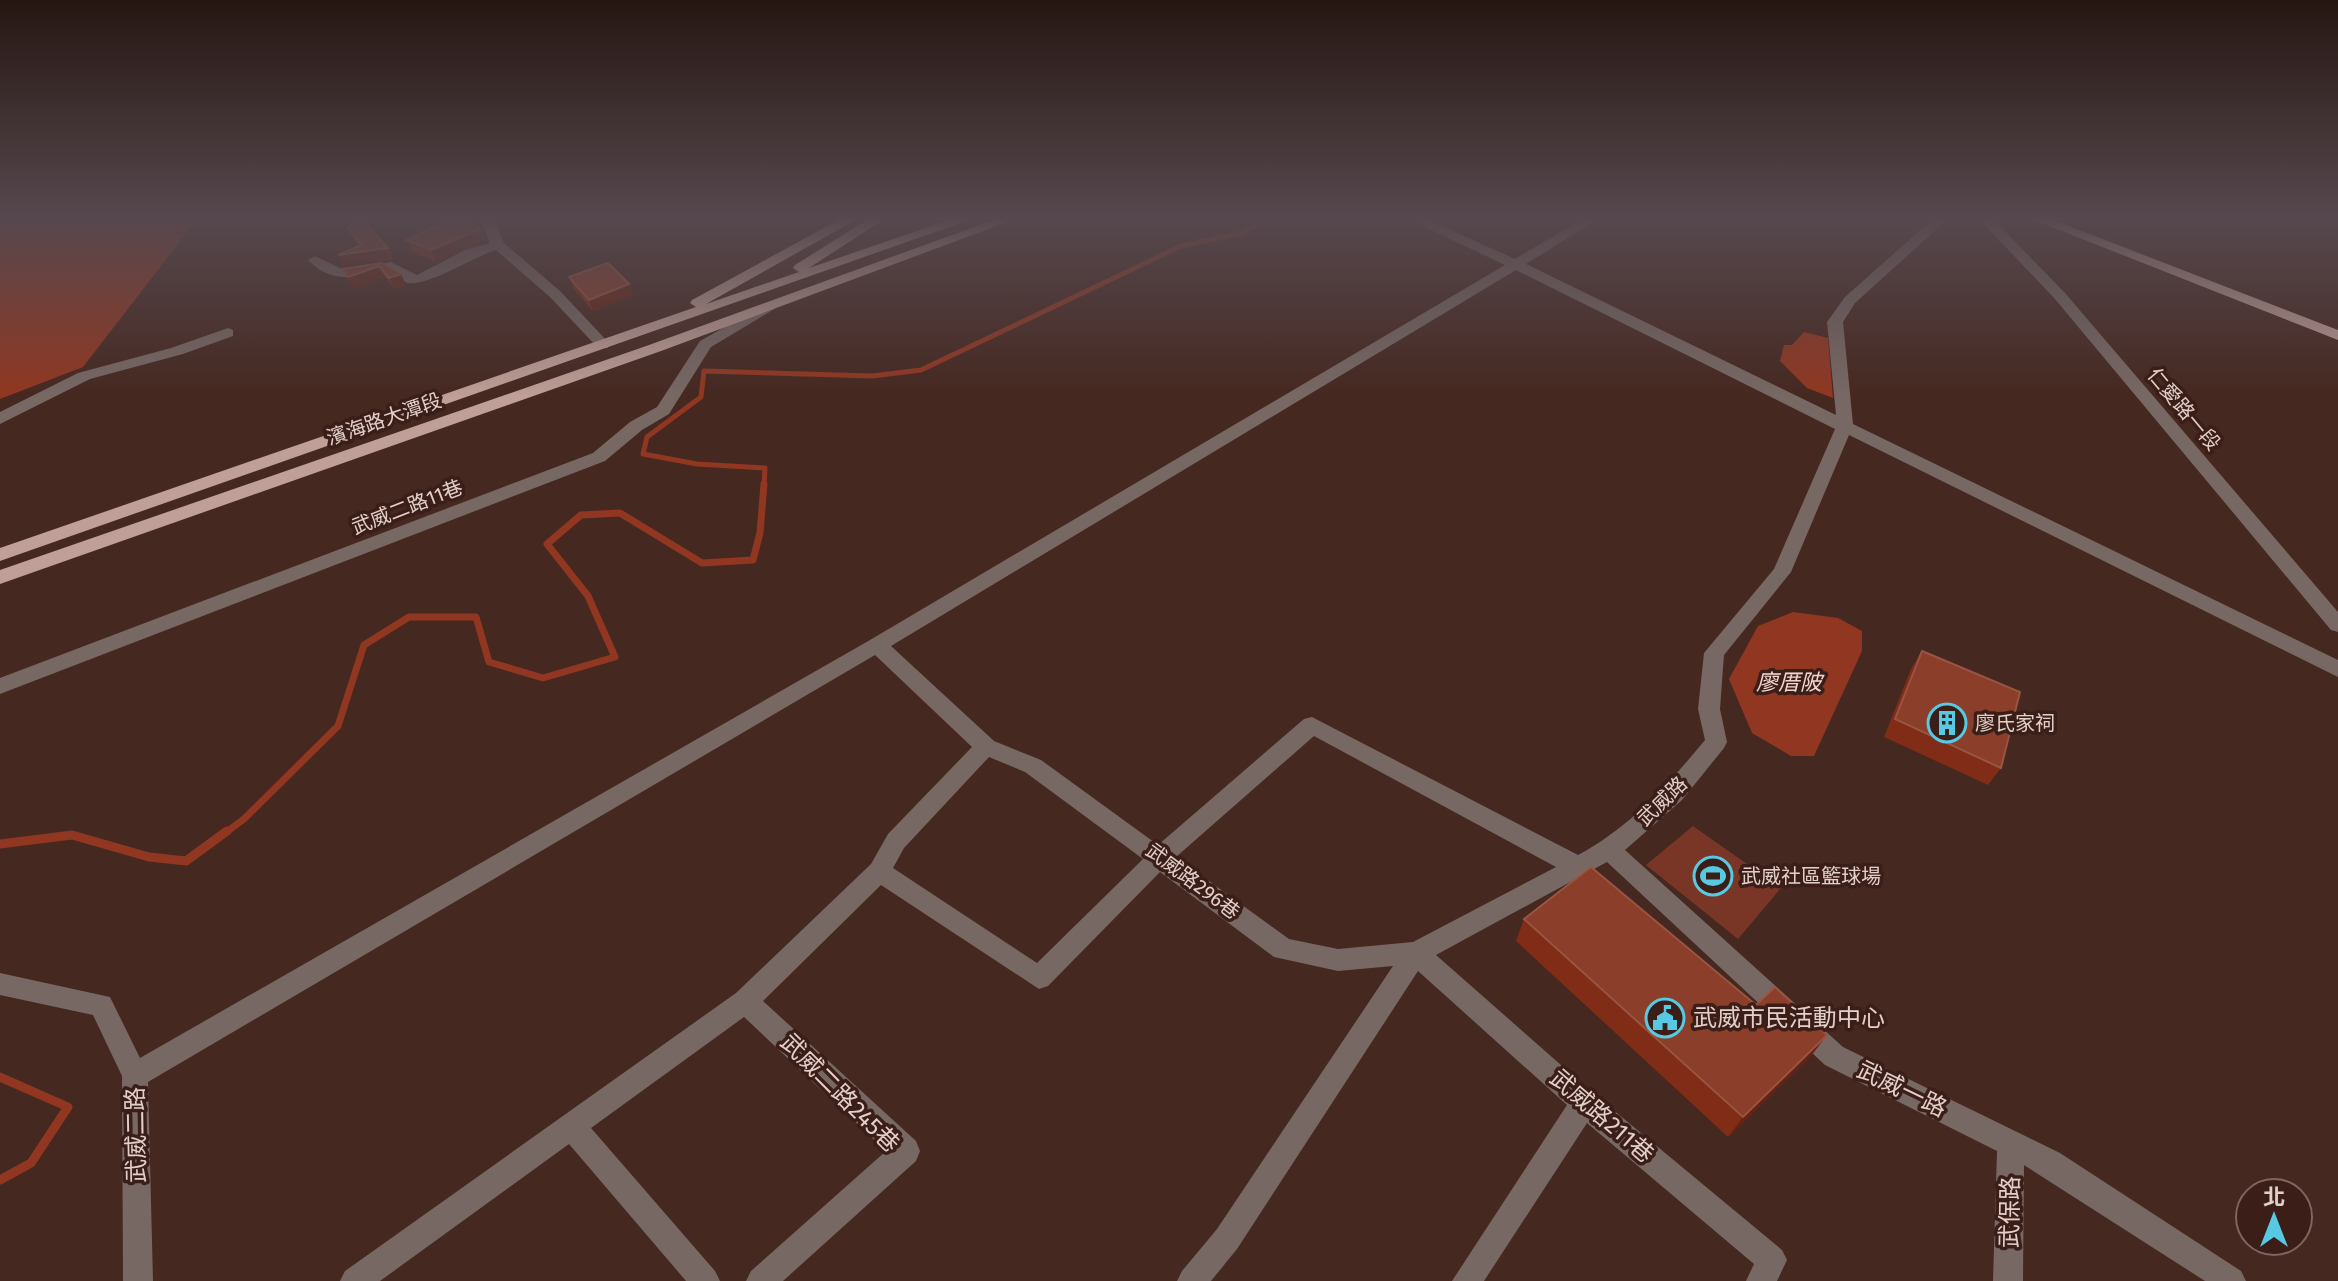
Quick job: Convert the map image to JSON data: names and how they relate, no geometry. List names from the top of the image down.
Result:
{
  "streets": {
    "main road": ["濱海路大潭段"],
    "street": [
      "仁愛路一段",
      "武威二路11巷",
      "武威路",
      "武威路296巷",
      "武威一路",
      "武威二路245巷",
      "武威路211巷",
      "武威二路",
      "武保路"
    ]
  },
  "crossings": [
    ["濱海路大潭段", "武威二路11巷"],
    ["武威路", "武威路296巷"],
    ["武威路", "武威一路"],
    ["武威路", "武威路211巷"],
    ["武威路296巷", "武威路211巷"],
    ["武威一路", "武保路"]
  ],
  "water": ["廖厝陂"],
  "places": {
    "building": ["廖氏家祠"],
    "sports": ["武威社區籃球場"],
    "public building": ["武威市民活動中心"]
  },
  "north": "top"
}
